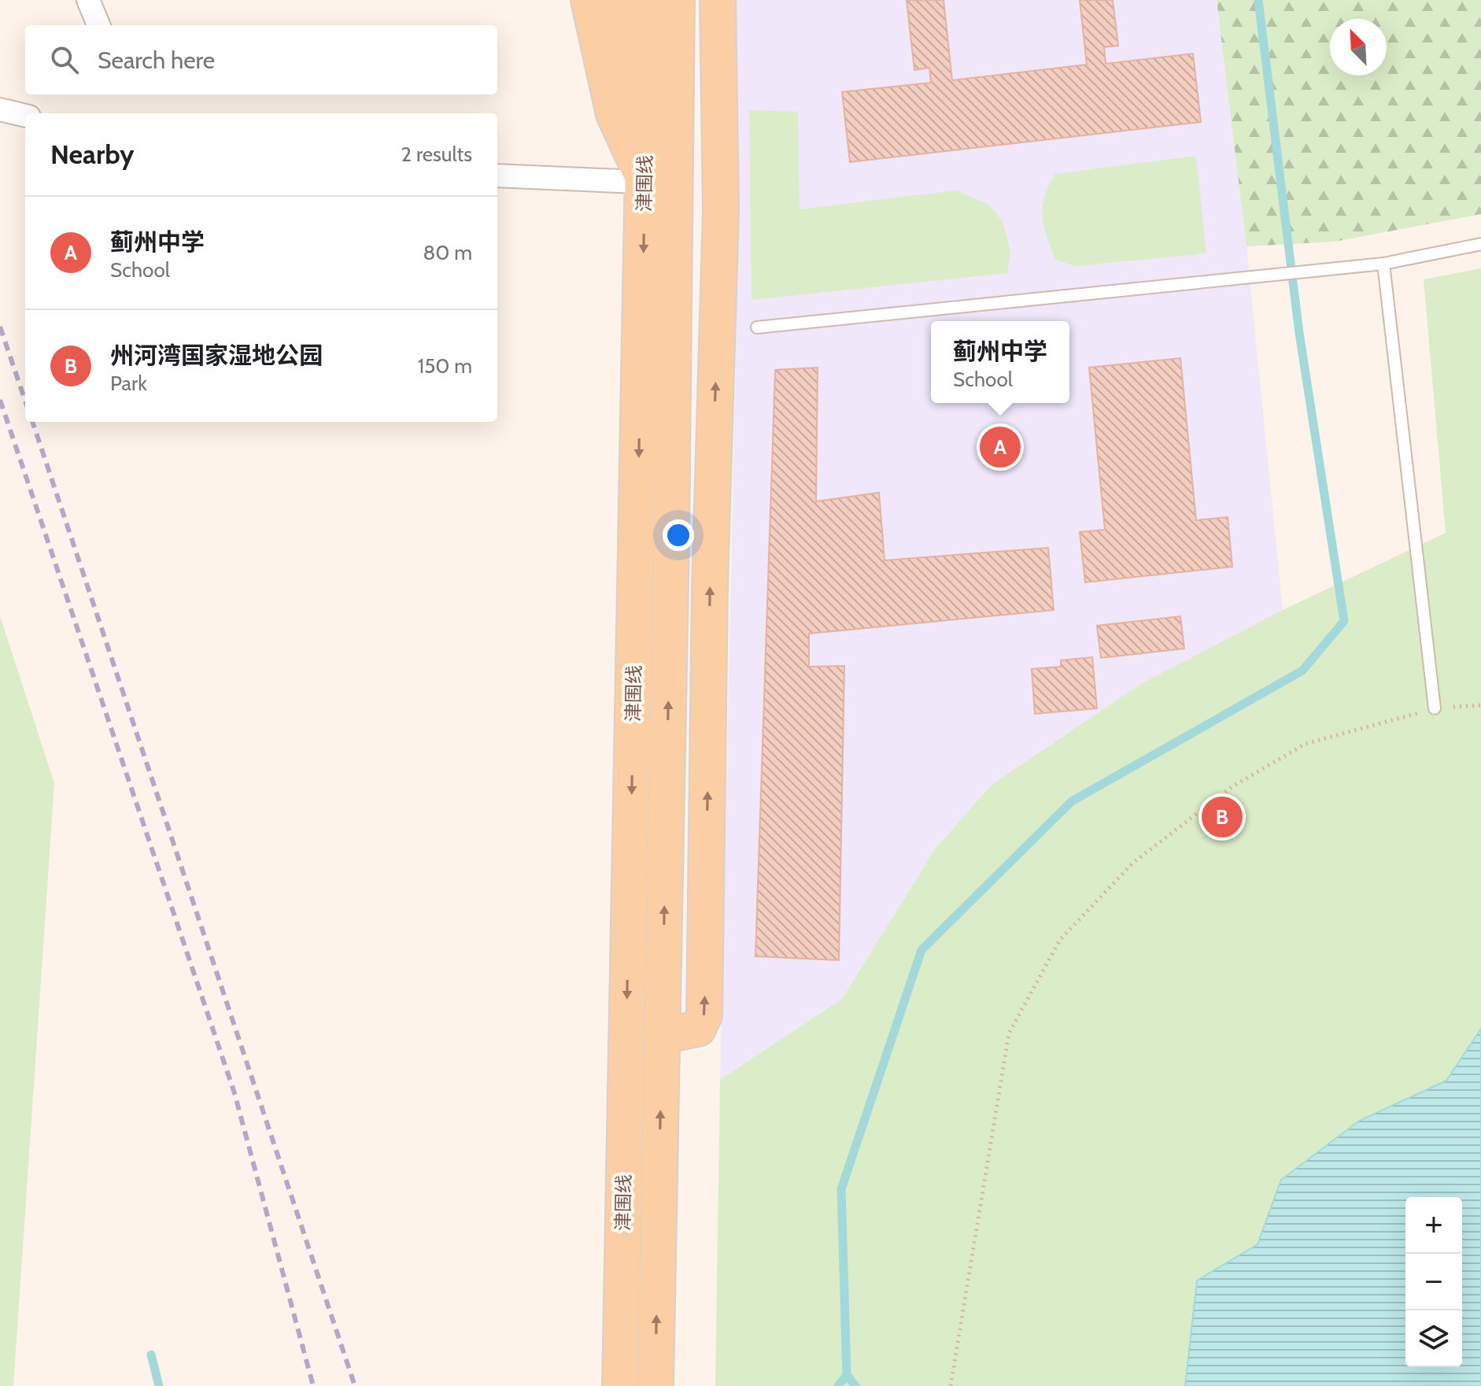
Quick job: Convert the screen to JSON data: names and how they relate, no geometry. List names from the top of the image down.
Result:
{
  "streets": {
    "main road": ["津围线"]
  },
  "north": "top left",
  "page": {
    "search": "Search here",
    "heading": ["Nearby", "2 results"],
    "list": [
      {
        "mark": "A",
        "name": "蓟州中学",
        "note": "School",
        "value": "80 m"
      },
      {
        "mark": "B",
        "name": "州河湾国家湿地公园",
        "note": "Park",
        "value": "150 m"
      }
    ],
    "popup": ["蓟州中学", "School"],
    "pins": ["A", "B"],
    "map_buttons": ["+", "−"]
  }
}
